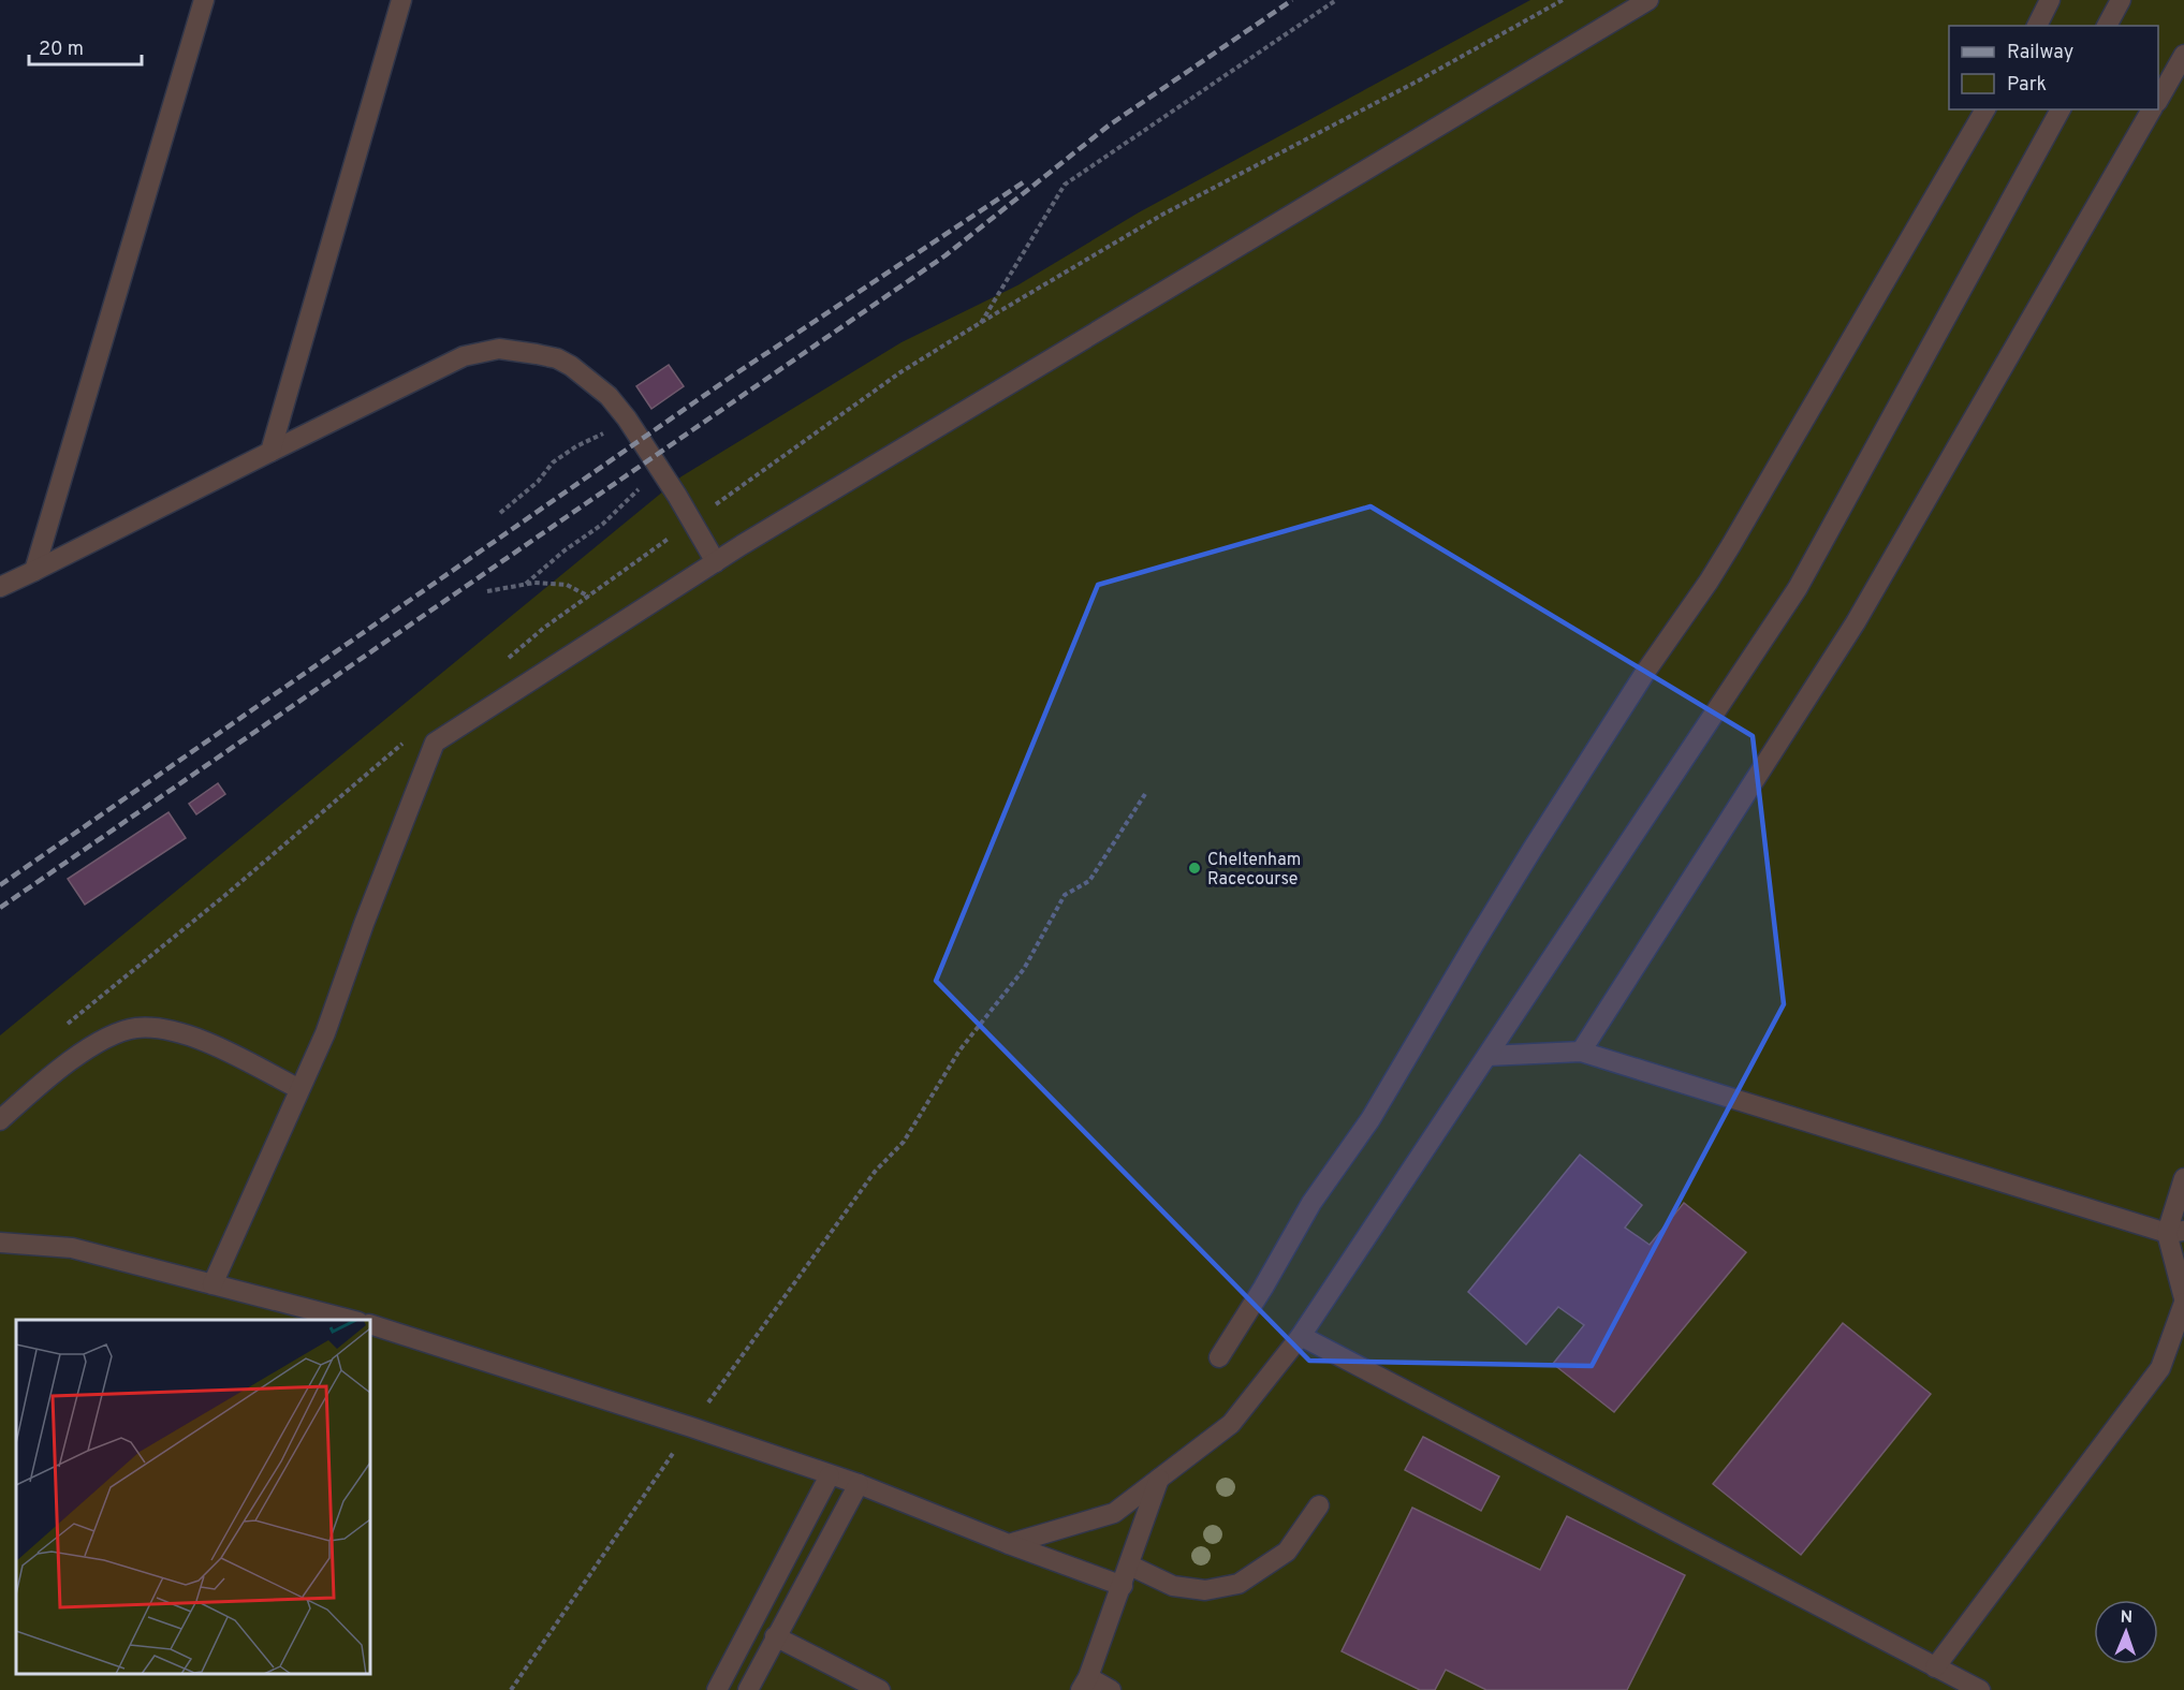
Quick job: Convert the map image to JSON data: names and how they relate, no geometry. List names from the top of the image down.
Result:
{
  "places": ["Cheltenham Racecourse"],
  "legend": ["Railway", "Park"],
  "scale_bar": "20 m",
  "north": "top"
}
